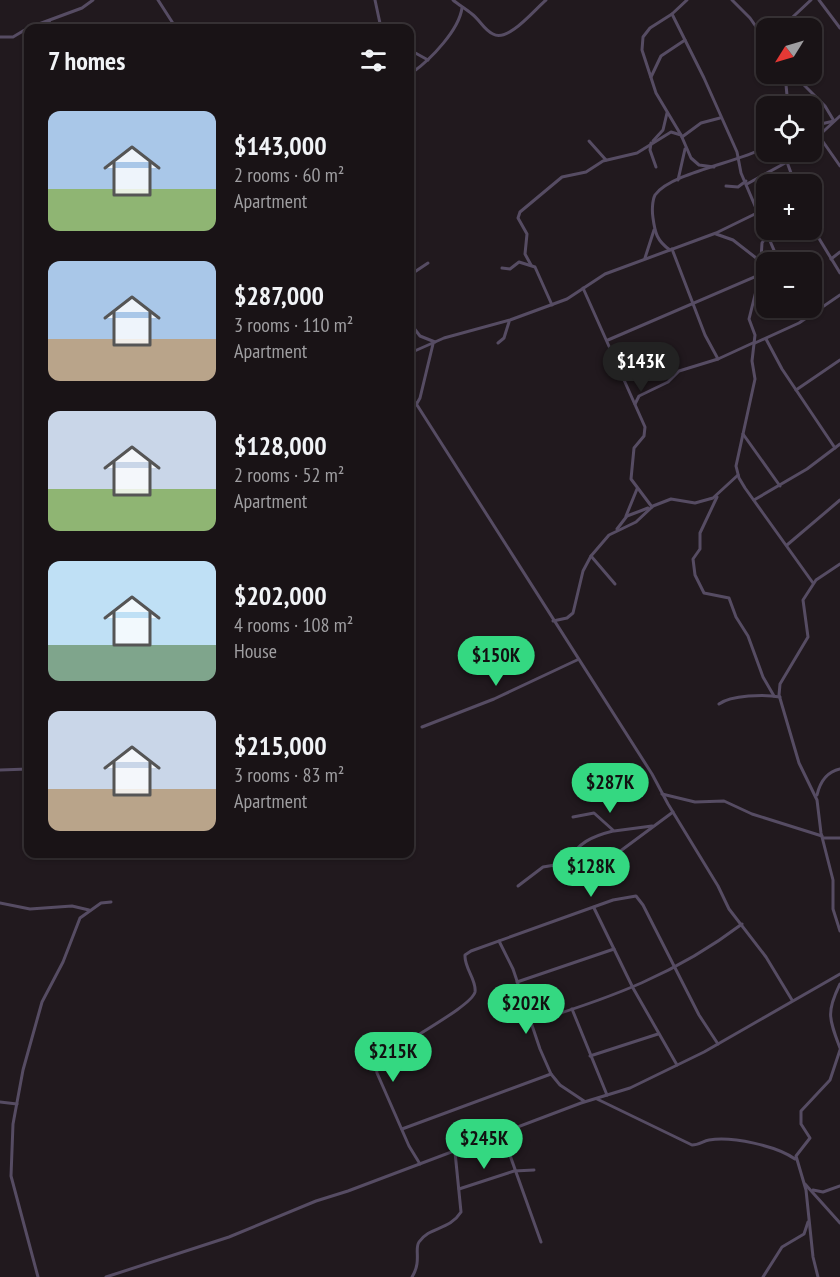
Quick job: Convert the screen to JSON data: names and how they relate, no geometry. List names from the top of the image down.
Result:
{
  "north": "bottom left",
  "page": {
    "map_buttons": ["+", "−"],
    "heading": "7 homes",
    "list": [
      {
        "name": "$143,000",
        "note": "2 rooms · 60 m² · Apartment"
      },
      {
        "name": "$287,000",
        "note": "3 rooms · 110 m² · Apartment"
      },
      {
        "name": "$128,000",
        "note": "2 rooms · 52 m² · Apartment"
      },
      {
        "name": "$202,000",
        "note": "4 rooms · 108 m² · House"
      },
      {
        "name": "$215,000",
        "note": "3 rooms · 83 m² · Apartment"
      }
    ],
    "price": [
      "$143K",
      "$150K",
      "$287K",
      "$128K",
      "$202K",
      "$215K",
      "$245K"
    ]
  }
}
